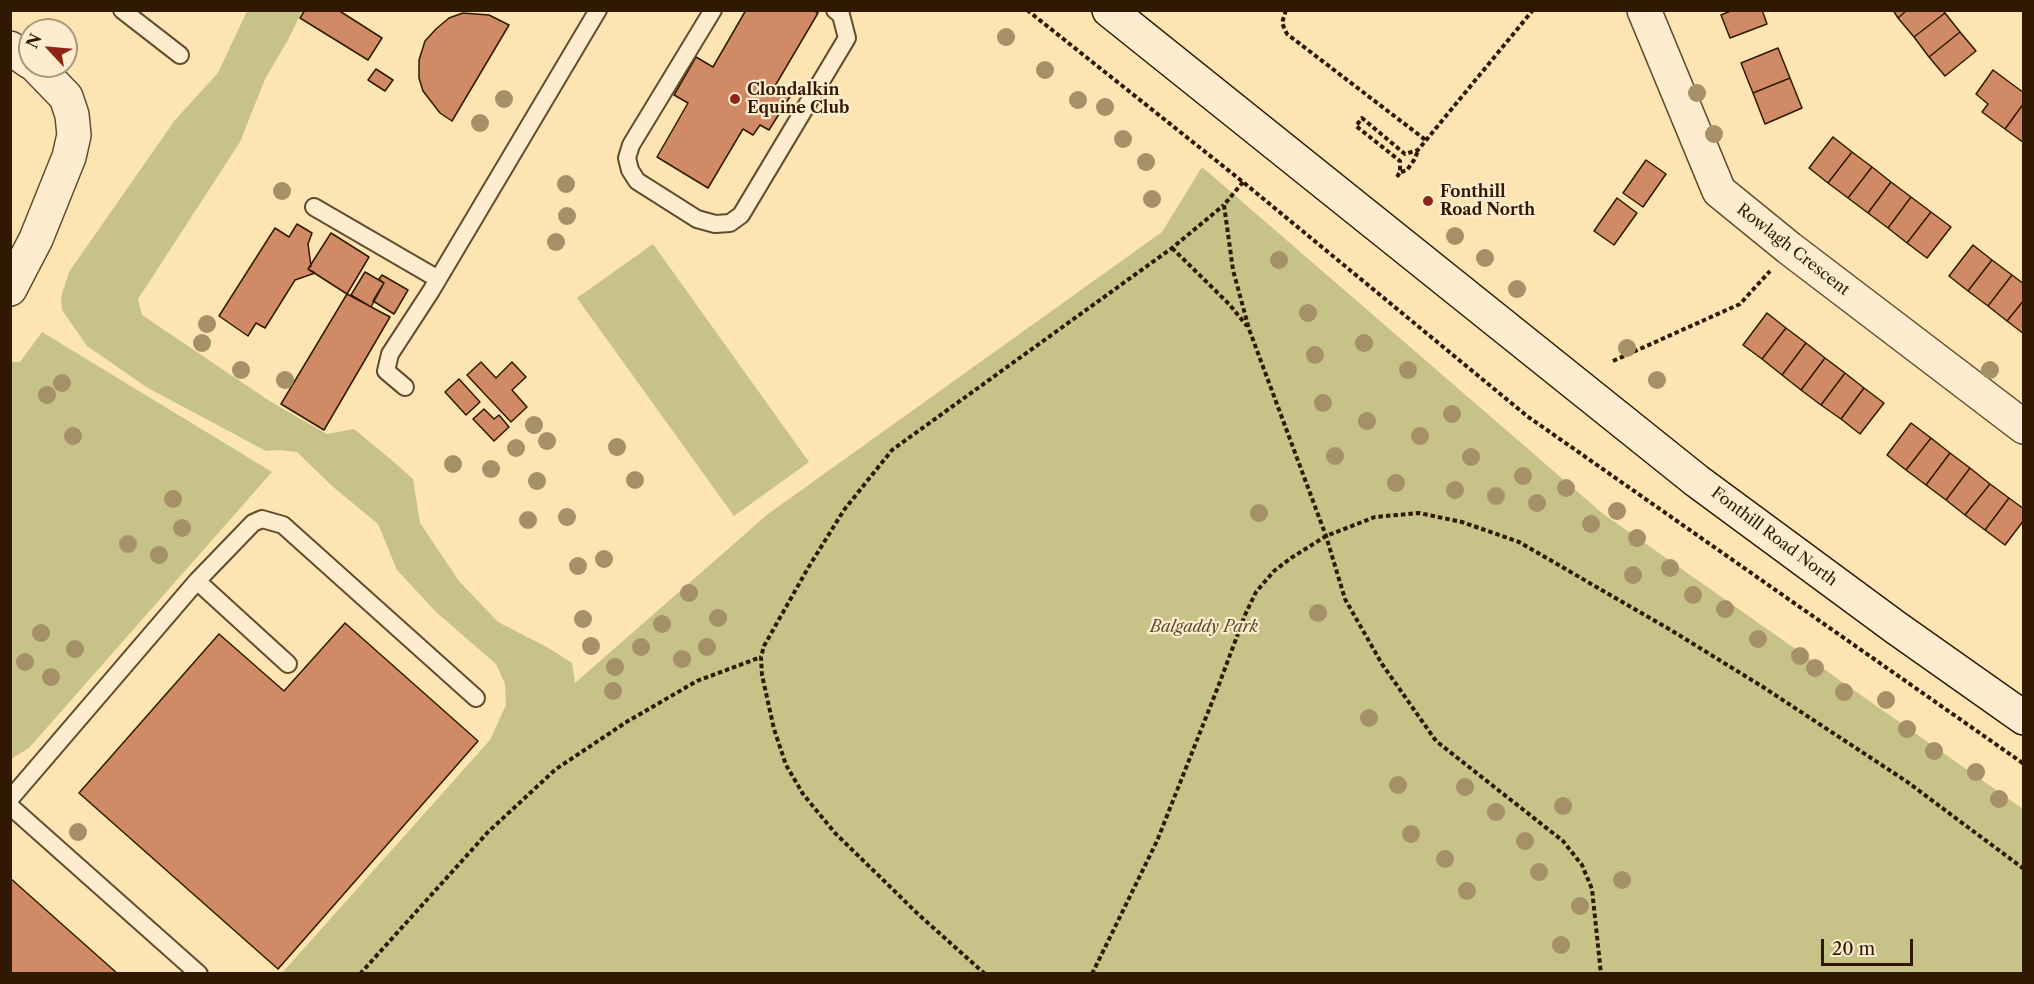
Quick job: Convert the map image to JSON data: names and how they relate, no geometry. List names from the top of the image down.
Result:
{
  "streets": {
    "main road": ["Rowlagh Crescent", "Fonthill Road North"]
  },
  "parks": ["Balgaddy Park"],
  "places": ["Clondalkin Equine Club", "Fonthill Road North"],
  "scale_bar": "20 m",
  "north": "top left"
}
